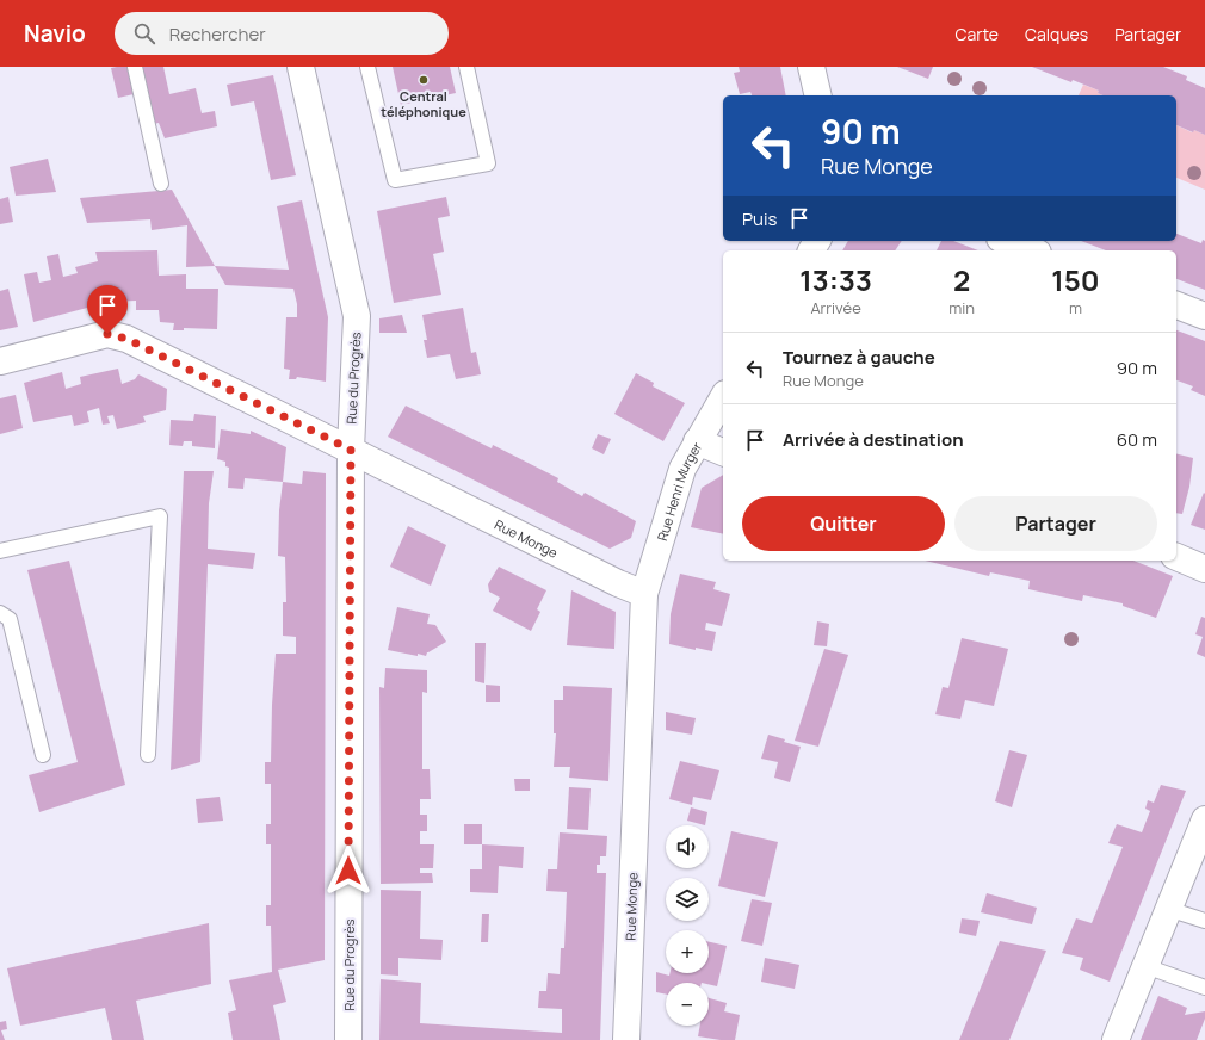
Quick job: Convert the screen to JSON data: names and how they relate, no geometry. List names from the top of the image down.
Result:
{
  "streets": {
    "street": ["Rue du Progrès", "Rue Henri Murger", "Rue Monge"]
  },
  "crossings": [
    ["Rue du Progrès", "Rue Monge"],
    ["Rue Henri Murger", "Rue Monge"]
  ],
  "places": ["Central téléphonique"],
  "page": {
    "header": "Navio",
    "search": "Rechercher",
    "nav": ["Carte", "Calques", "Partager"],
    "turn": ["90 m", "Rue Monge"],
    "then": "Puis",
    "eta": [
      "13:33",
      "Arrivée",
      "2",
      "min",
      "150",
      "m"
    ],
    "list": [
      {
        "name": "Tournez à gauche",
        "note": "Rue Monge",
        "value": "90 m"
      },
      {
        "name": "Arrivée à destination",
        "value": "60 m"
      }
    ],
    "buttons": ["Quitter", "Partager"],
    "map_buttons": ["+", "−"]
  }
}
